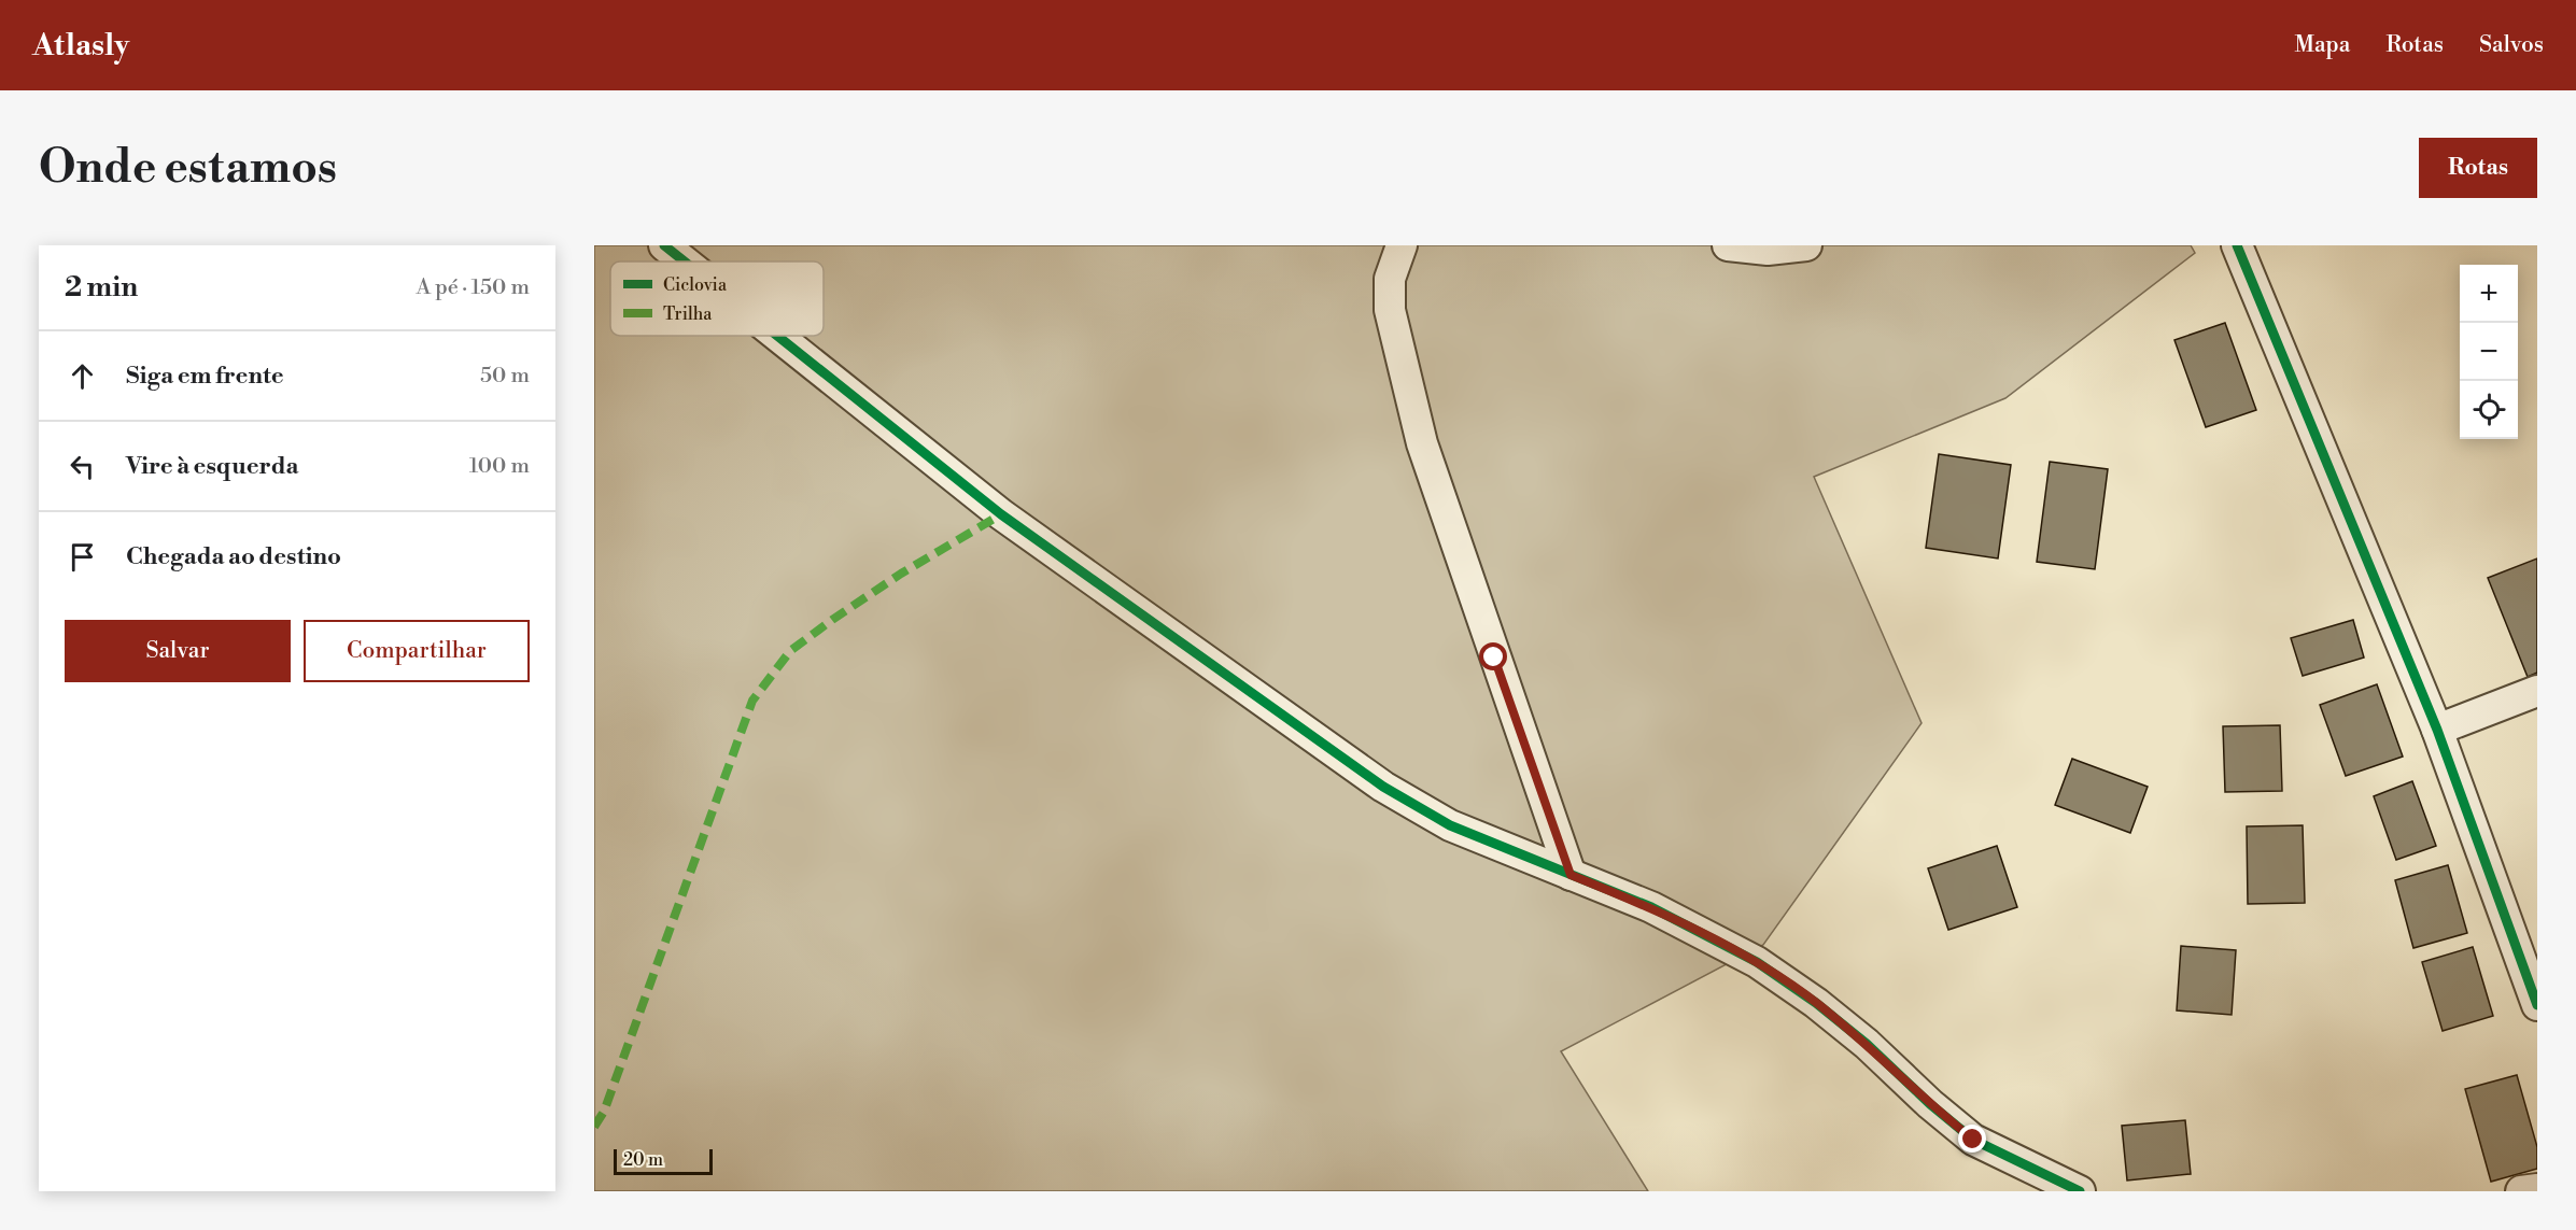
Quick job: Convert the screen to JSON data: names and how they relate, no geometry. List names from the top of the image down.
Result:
{
  "legend": ["Ciclovia", "Trilha"],
  "scale_bar": "20 m",
  "page": {
    "header": "Atlasly",
    "nav": ["Mapa", "Rotas", "Salvos"],
    "buttons": [
      "Rotas",
      ["Salvar", "Compartilhar"]
    ],
    "title": "Onde estamos",
    "heading": ["2 min", "A pé · 150 m"],
    "map_buttons": ["+", "−"],
    "list": [
      ["Siga em frente", "50 m"],
      ["Vire à esquerda", "100 m"],
      "Chegada ao destino"
    ],
    "scale": "20 m"
  }
}
